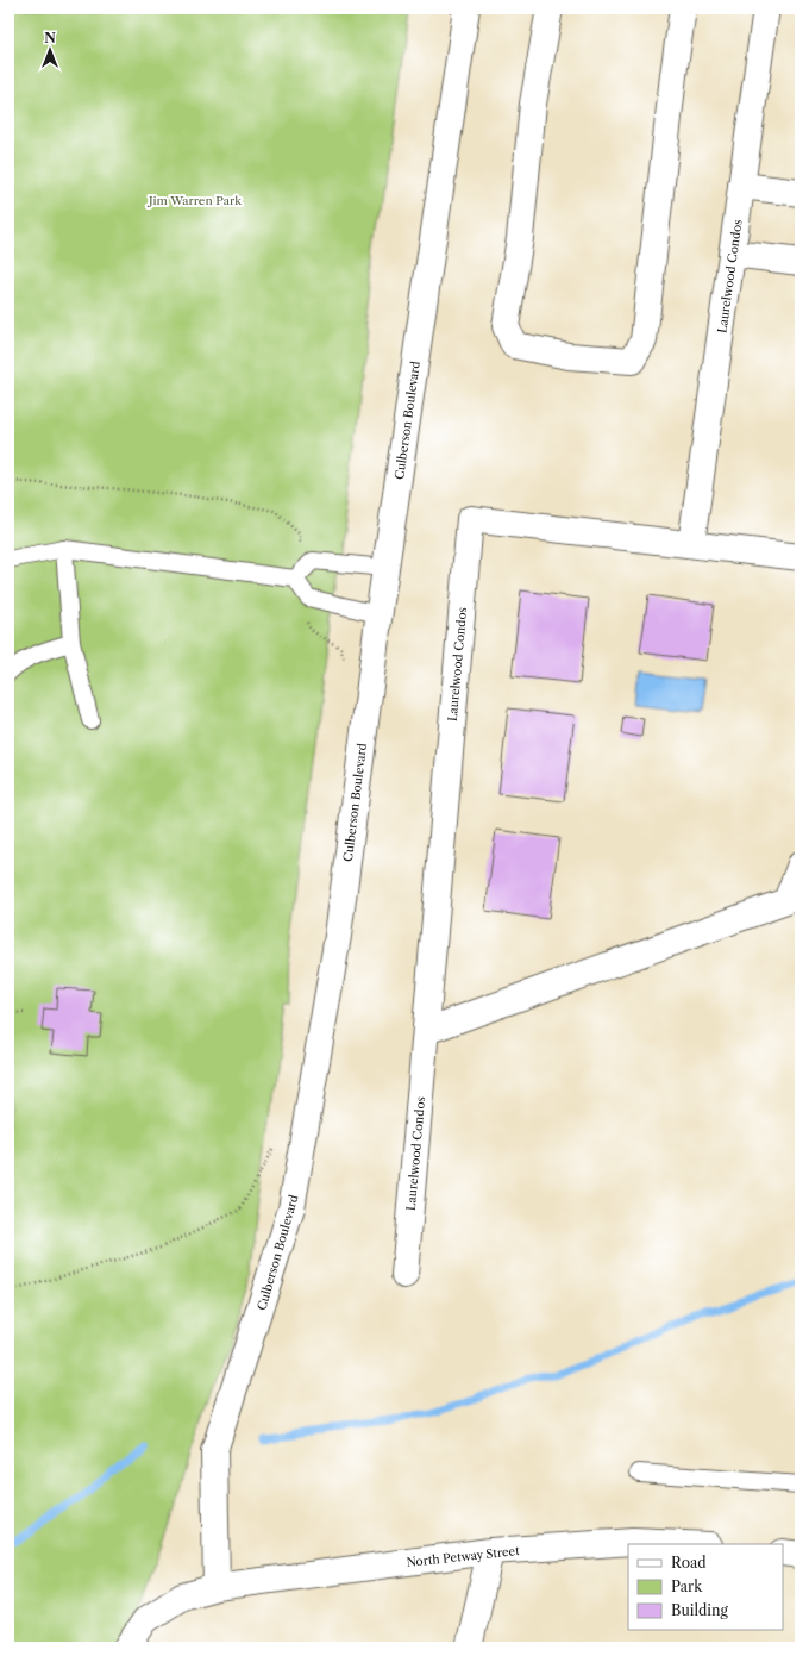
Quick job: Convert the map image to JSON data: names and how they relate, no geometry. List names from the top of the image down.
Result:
{
  "streets": {
    "street": ["Laurelwood Condos", "Culberson Boulevard", "North Petway Street"]
  },
  "crossings": [
    ["Culberson Boulevard", "North Petway Street"]
  ],
  "parks": ["Jim Warren Park"],
  "legend": ["Road", "Park", "Building"],
  "north": "top"
}
